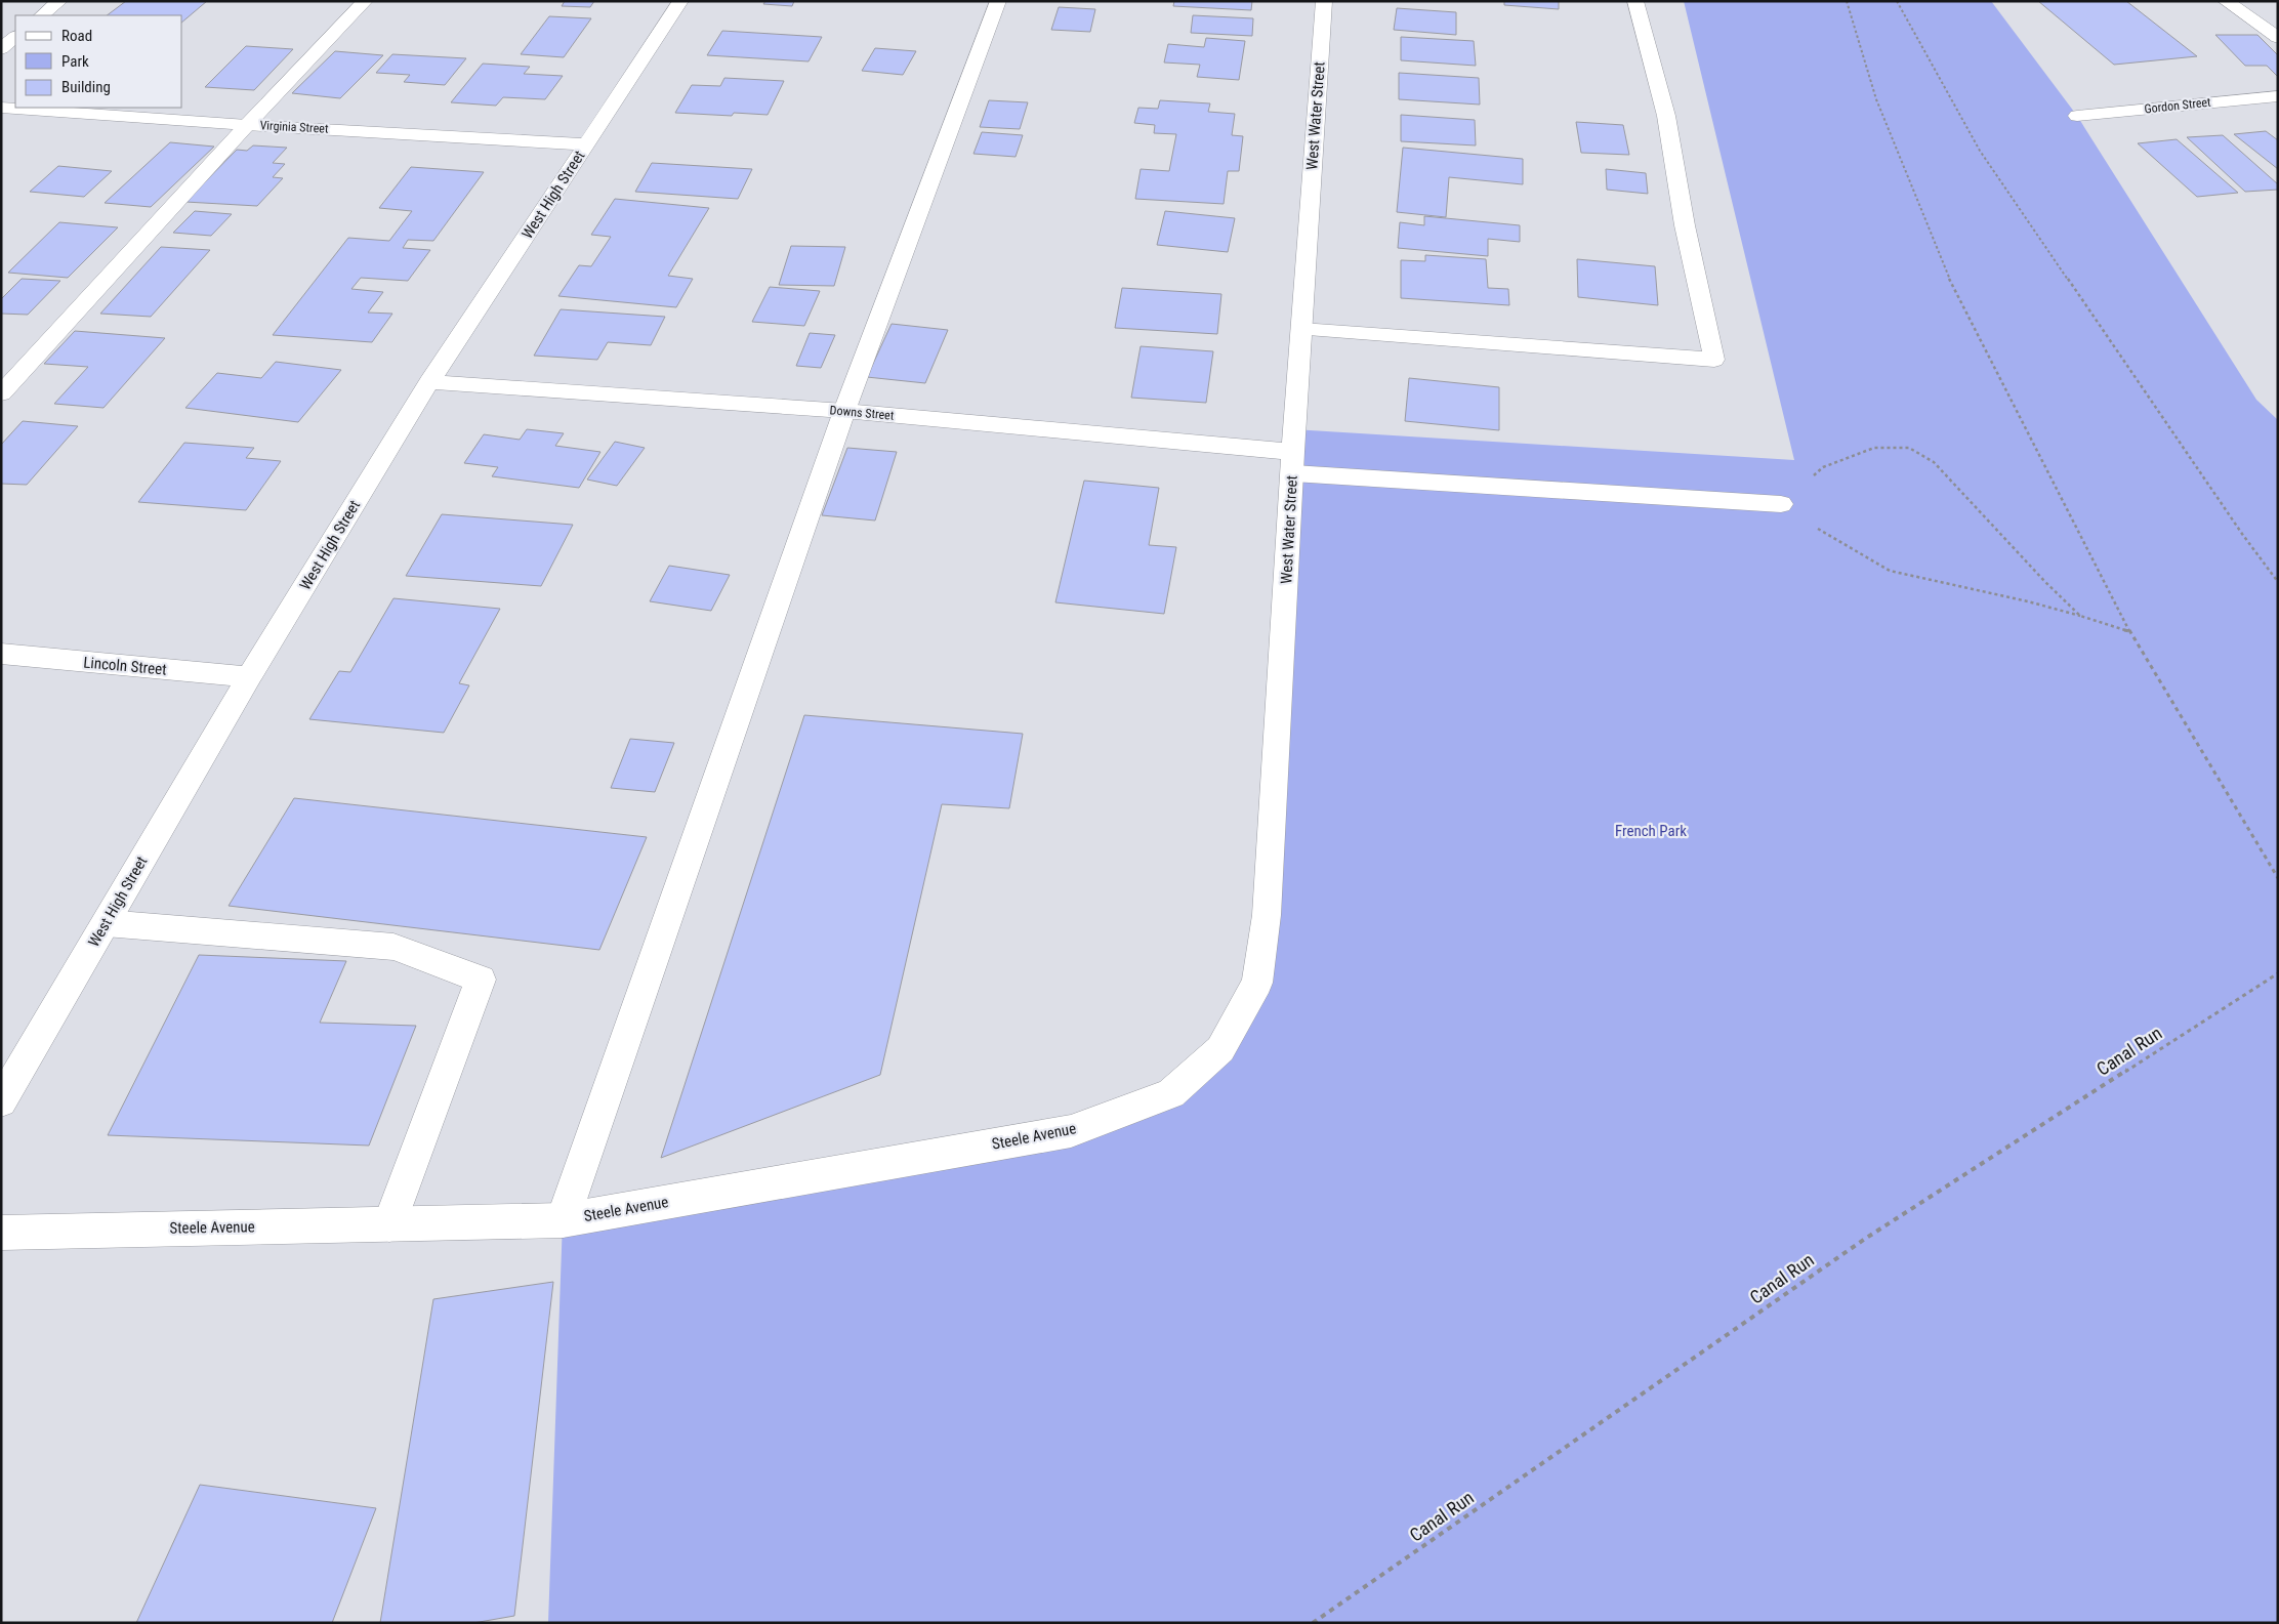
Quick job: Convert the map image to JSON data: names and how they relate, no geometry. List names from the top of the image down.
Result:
{
  "streets": {
    "street": [
      "Gordon Street",
      "West Water Street",
      "Virginia Street",
      "West High Street",
      "Downs Street",
      "Lincoln Street",
      "Steele Avenue"
    ],
    "path": ["Canal Run"]
  },
  "crossings": [
    ["West Water Street", "Downs Street"],
    ["West Water Street", "Steele Avenue"],
    ["Virginia Street", "West High Street"],
    ["West High Street", "Downs Street"],
    ["West High Street", "Lincoln Street"]
  ],
  "parks": ["French Park"],
  "legend": ["Road", "Park", "Building"]
}
